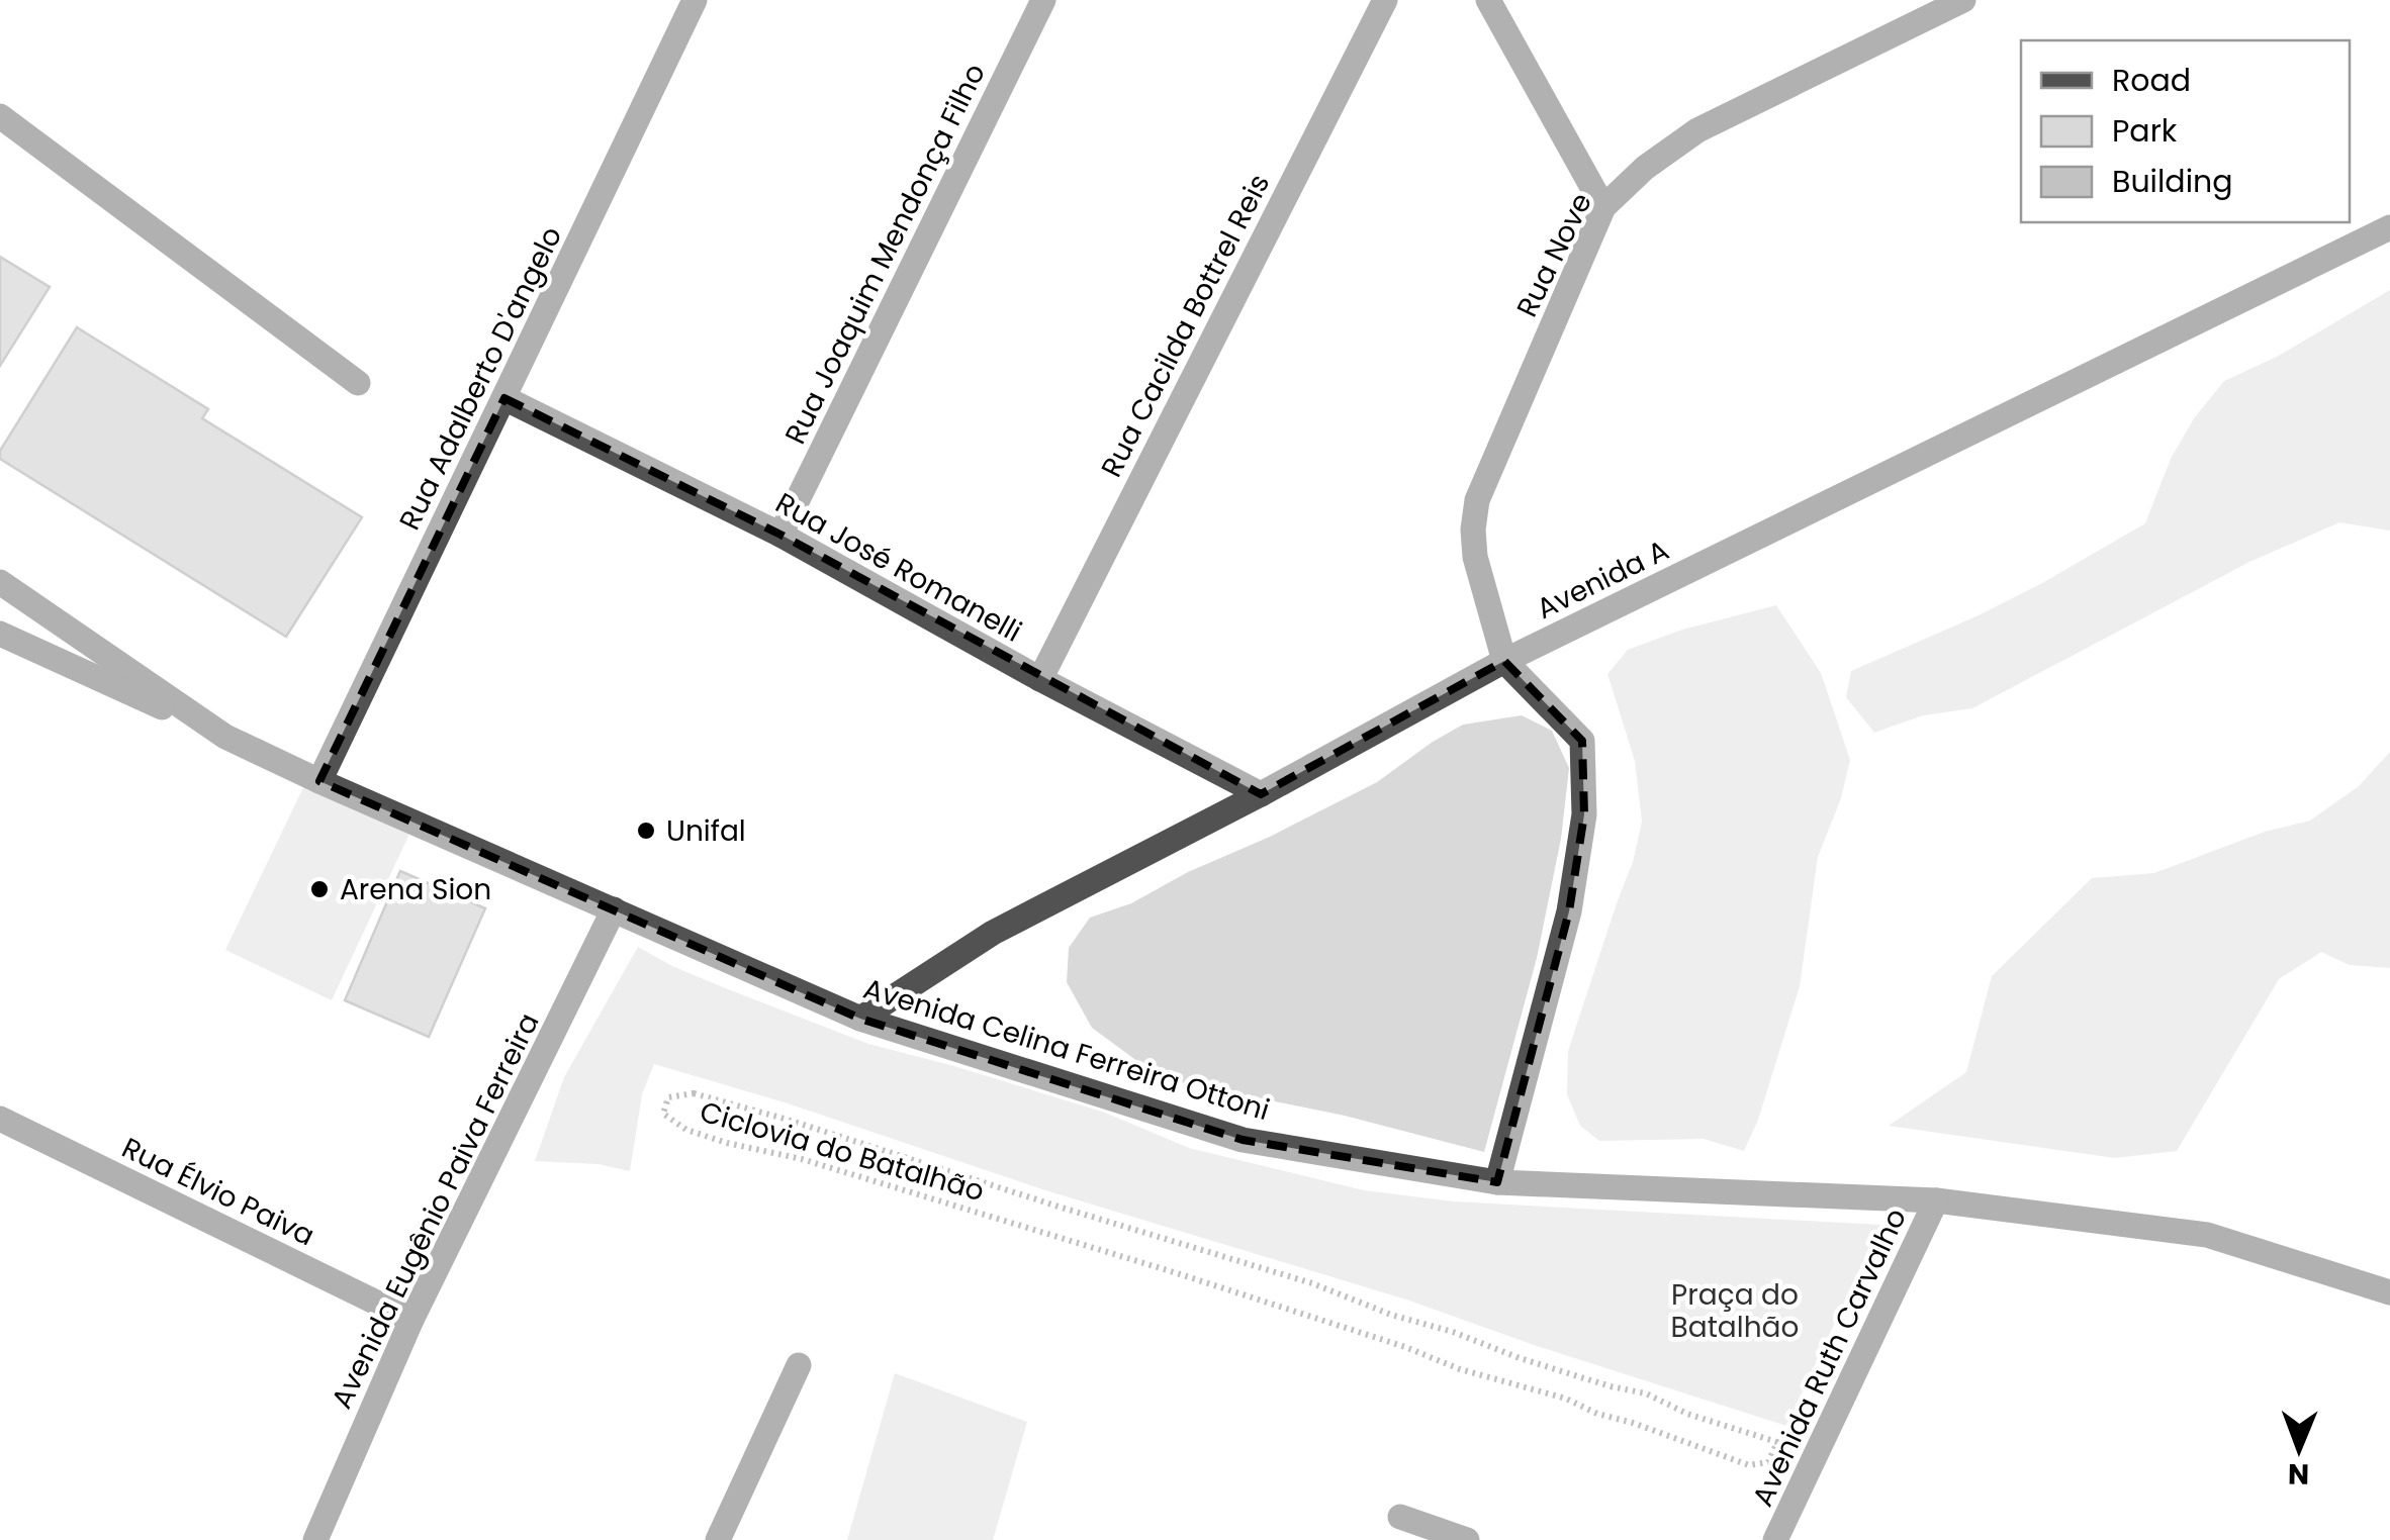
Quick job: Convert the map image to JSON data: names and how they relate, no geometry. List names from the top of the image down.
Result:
{
  "streets": {
    "street": [
      "Rua Joaquim Mendonça Filho",
      "Rua Nove",
      "Rua Cacilda Bottrel Reis",
      "Rua Adalberto D'angelo",
      "Rua José Romanelli",
      "Avenida A",
      "Avenida Celina Ferreira Ottoni",
      "Rua Élvio Paiva",
      "Avenida Eugênio Paiva Ferreira",
      "Avenida Ruth Carvalho"
    ],
    "path": ["Ciclovia do Batalhão"]
  },
  "crossings": [
    ["Rua Joaquim Mendonça Filho", "Rua José Romanelli"],
    ["Rua Nove", "Avenida A"],
    ["Rua Cacilda Bottrel Reis", "Rua José Romanelli"],
    ["Rua Adalberto D'angelo", "Rua José Romanelli"],
    ["Rua Adalberto D'angelo", "Avenida Celina Ferreira Ottoni"],
    ["Rua José Romanelli", "Avenida A"],
    ["Avenida A", "Avenida Celina Ferreira Ottoni"],
    ["Avenida Celina Ferreira Ottoni", "Avenida Eugênio Paiva Ferreira"],
    ["Avenida Celina Ferreira Ottoni", "Avenida Ruth Carvalho"],
    ["Rua Élvio Paiva", "Avenida Eugênio Paiva Ferreira"]
  ],
  "parks": ["Praça do Batalhão"],
  "places": ["Unifal", "Arena Sion"],
  "legend": ["Road", "Park", "Building"],
  "north": "bottom"
}
